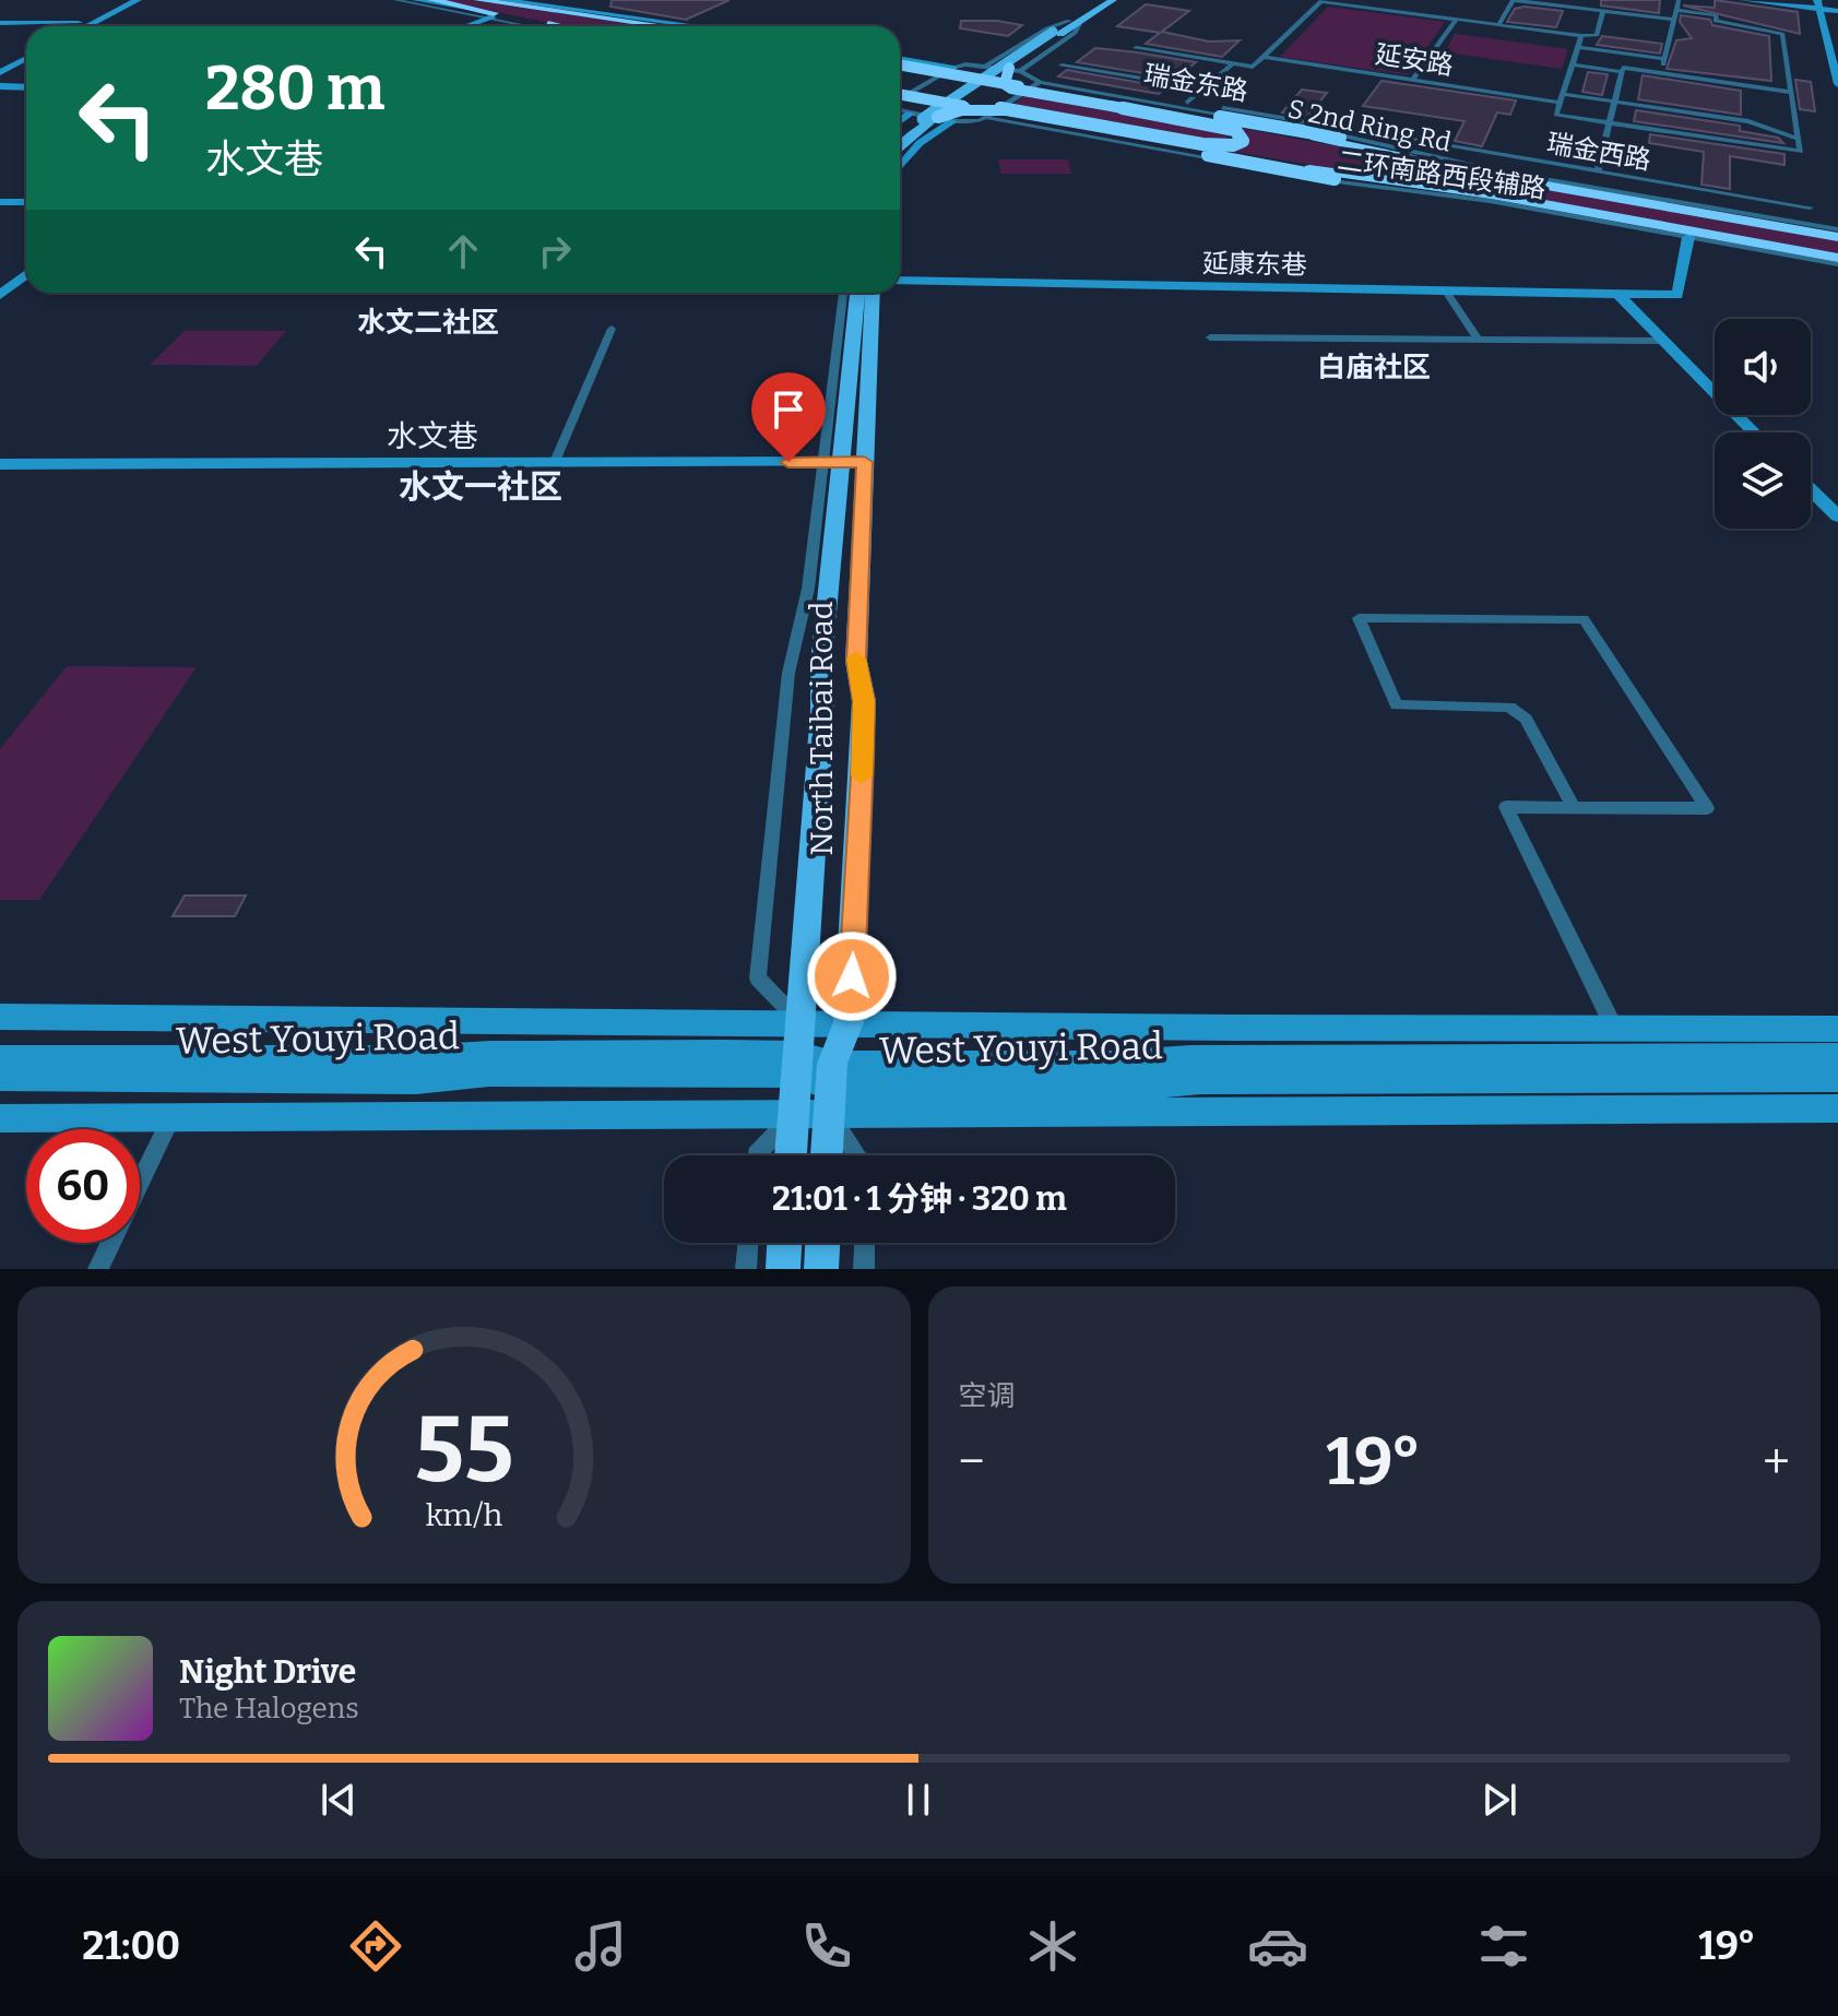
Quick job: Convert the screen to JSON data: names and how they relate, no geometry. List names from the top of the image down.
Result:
{
  "streets": {
    "highway": ["S 2nd Ring Rd"],
    "main road": ["North Taibai Road"],
    "street": [
      "延安路",
      "瑞金东路",
      "瑞金西路",
      "二环南路西段辅路",
      "延康东巷",
      "水文巷",
      "West Youyi Road"
    ]
  },
  "crossings": [
    ["瑞金东路", "S 2nd Ring Rd"],
    ["瑞金东路", "瑞金西路"],
    ["S 2nd Ring Rd", "二环南路西段辅路"],
    ["二环南路西段辅路", "延康东巷"],
    ["水文巷", "North Taibai Road"],
    ["North Taibai Road", "West Youyi Road"]
  ],
  "districts": ["水文二社区", "白庙社区", "水文一社区"],
  "page": {
    "turn": ["280 m", "水文巷"],
    "limit": "60",
    "trip": "21:01 · 1 分钟 · 320 m",
    "tile": "空调",
    "heat": ["−", "19°", "+"],
    "song": ["Night Drive", "The Halogens"],
    "tabs": ["21:00", "19°"],
    "gauge": ["55", "km/h"]
  }
}
